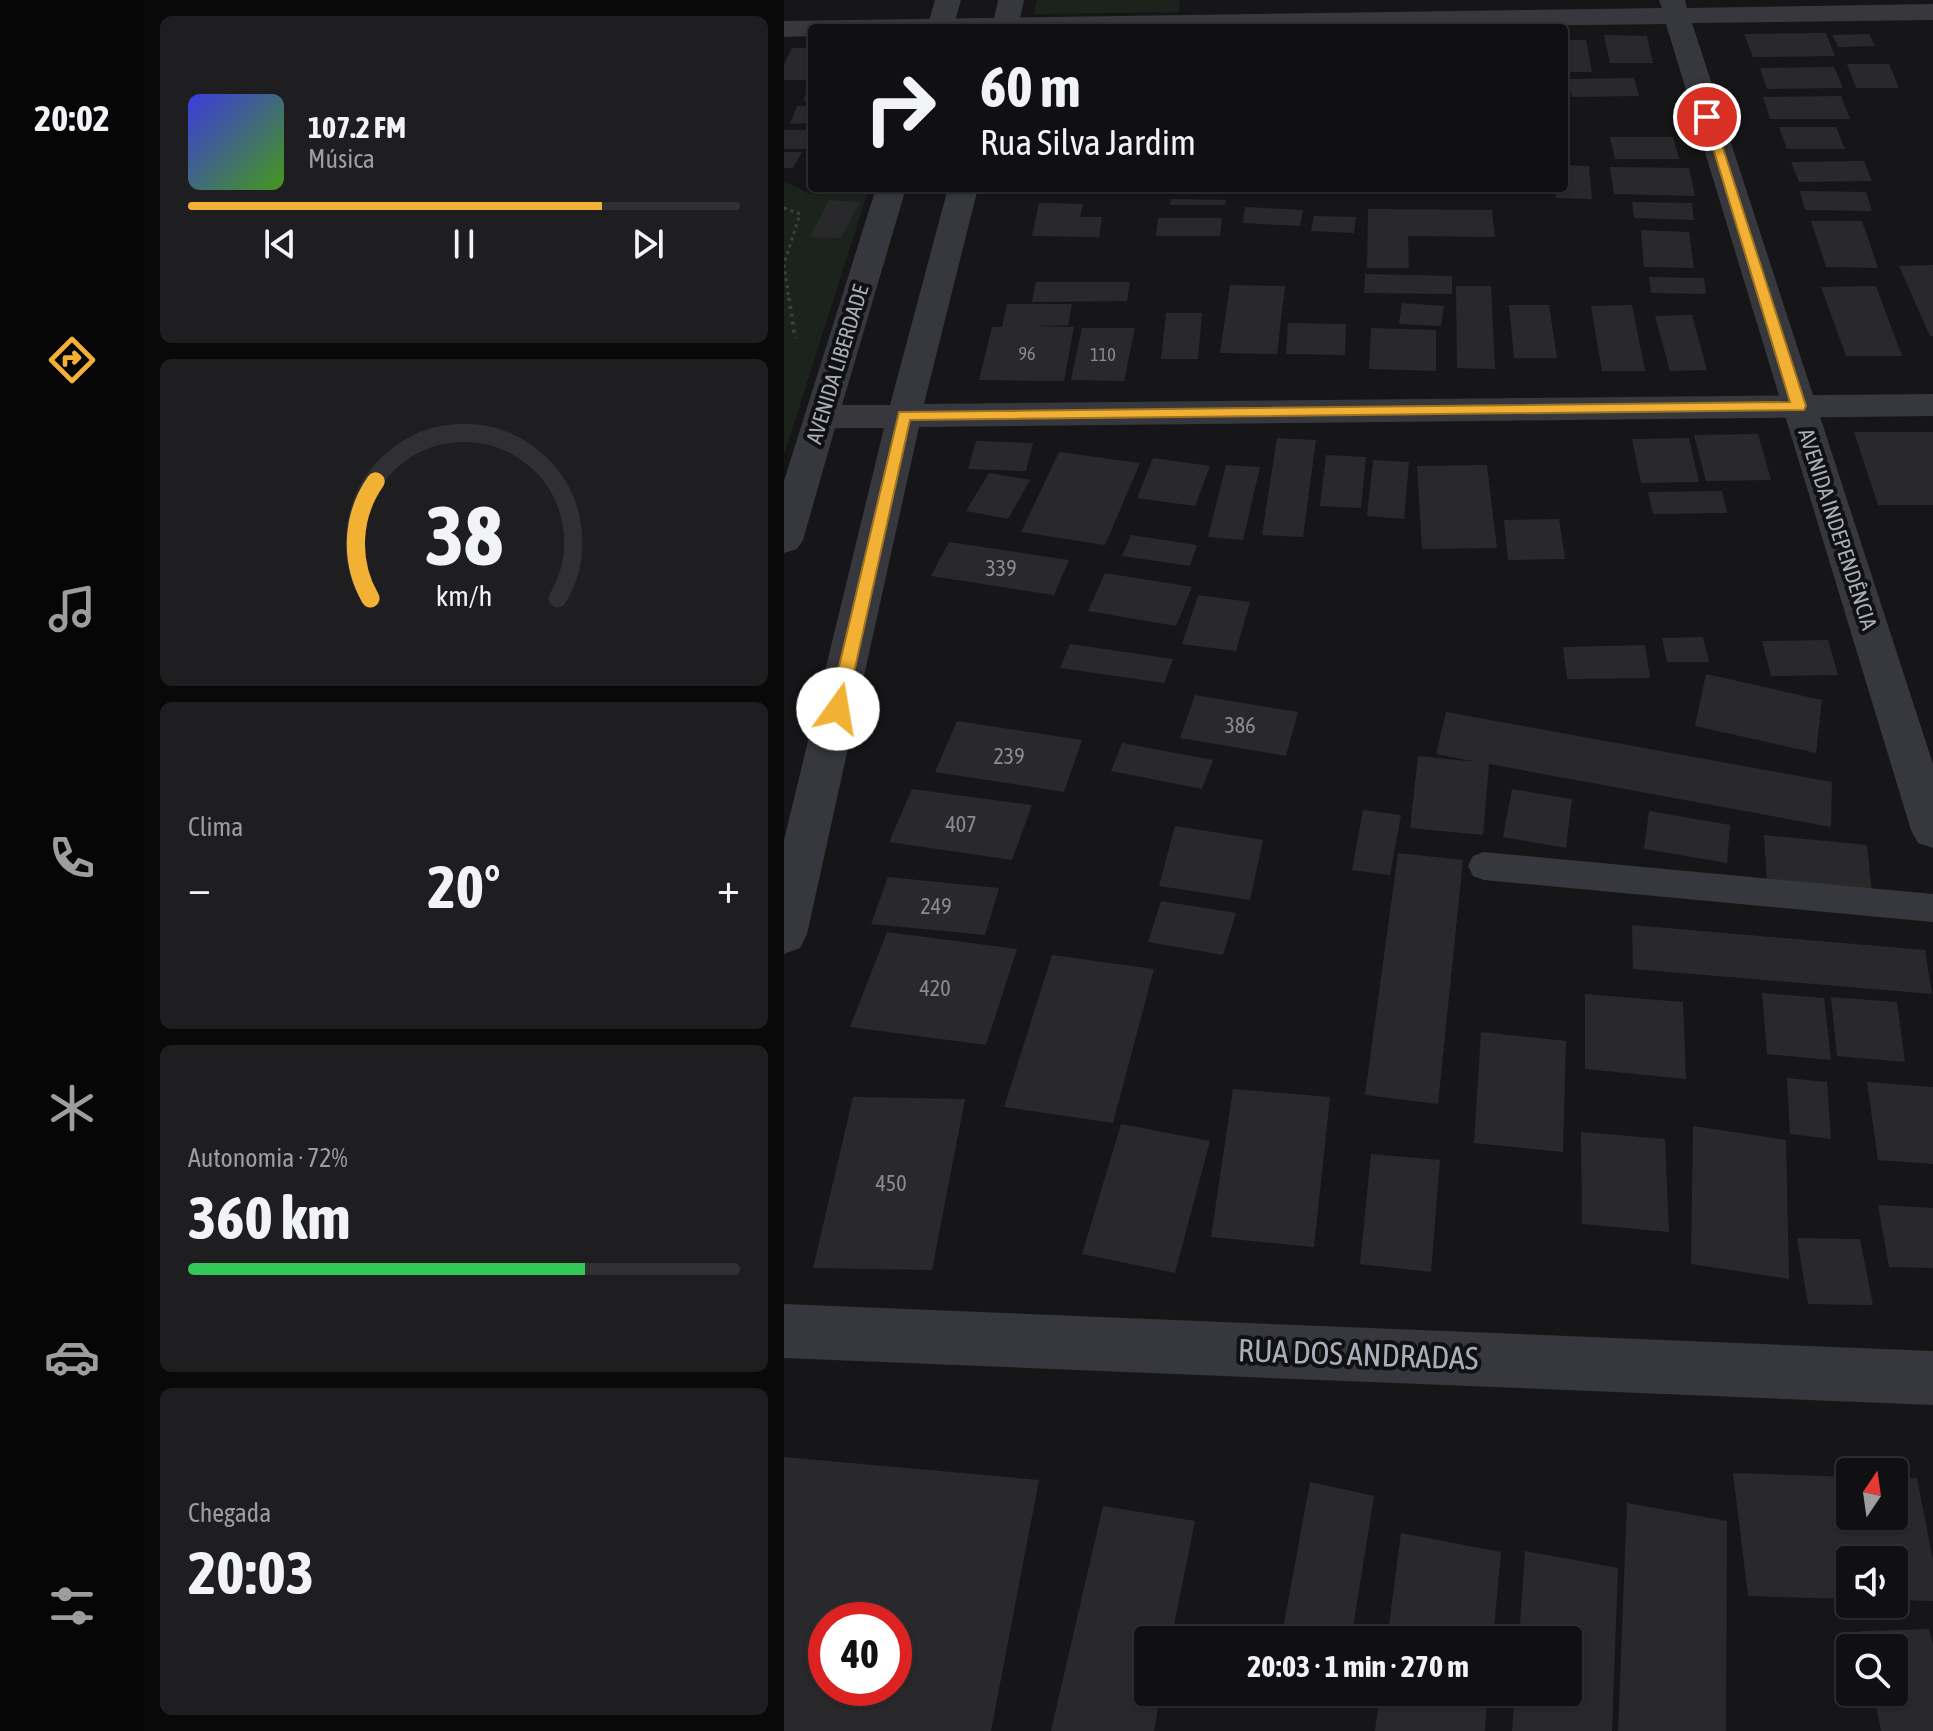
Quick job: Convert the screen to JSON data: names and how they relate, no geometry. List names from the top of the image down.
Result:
{
  "streets": {
    "street": ["AVENIDA LIBERDADE", "AVENIDA INDEPENDÊNCIA", "RUA DOS ANDRADAS"]
  },
  "house_numbers": [
    "96",
    "110",
    "339",
    "386",
    "239",
    "407",
    "249",
    "420",
    "450"
  ],
  "north": "top",
  "page": {
    "tabs": "20:02",
    "turn": ["60 m", "Rua Silva Jardim"],
    "song": ["107.2 FM", "Música"],
    "tile": [
      "Clima",
      ["Autonomia · 72%", "360 km"],
      ["Chegada", "20:03"]
    ],
    "heat": ["−", "20°", "+"],
    "limit": "40",
    "trip": "20:03 · 1 min · 270 m",
    "gauge": ["38", "km/h"]
  }
}
